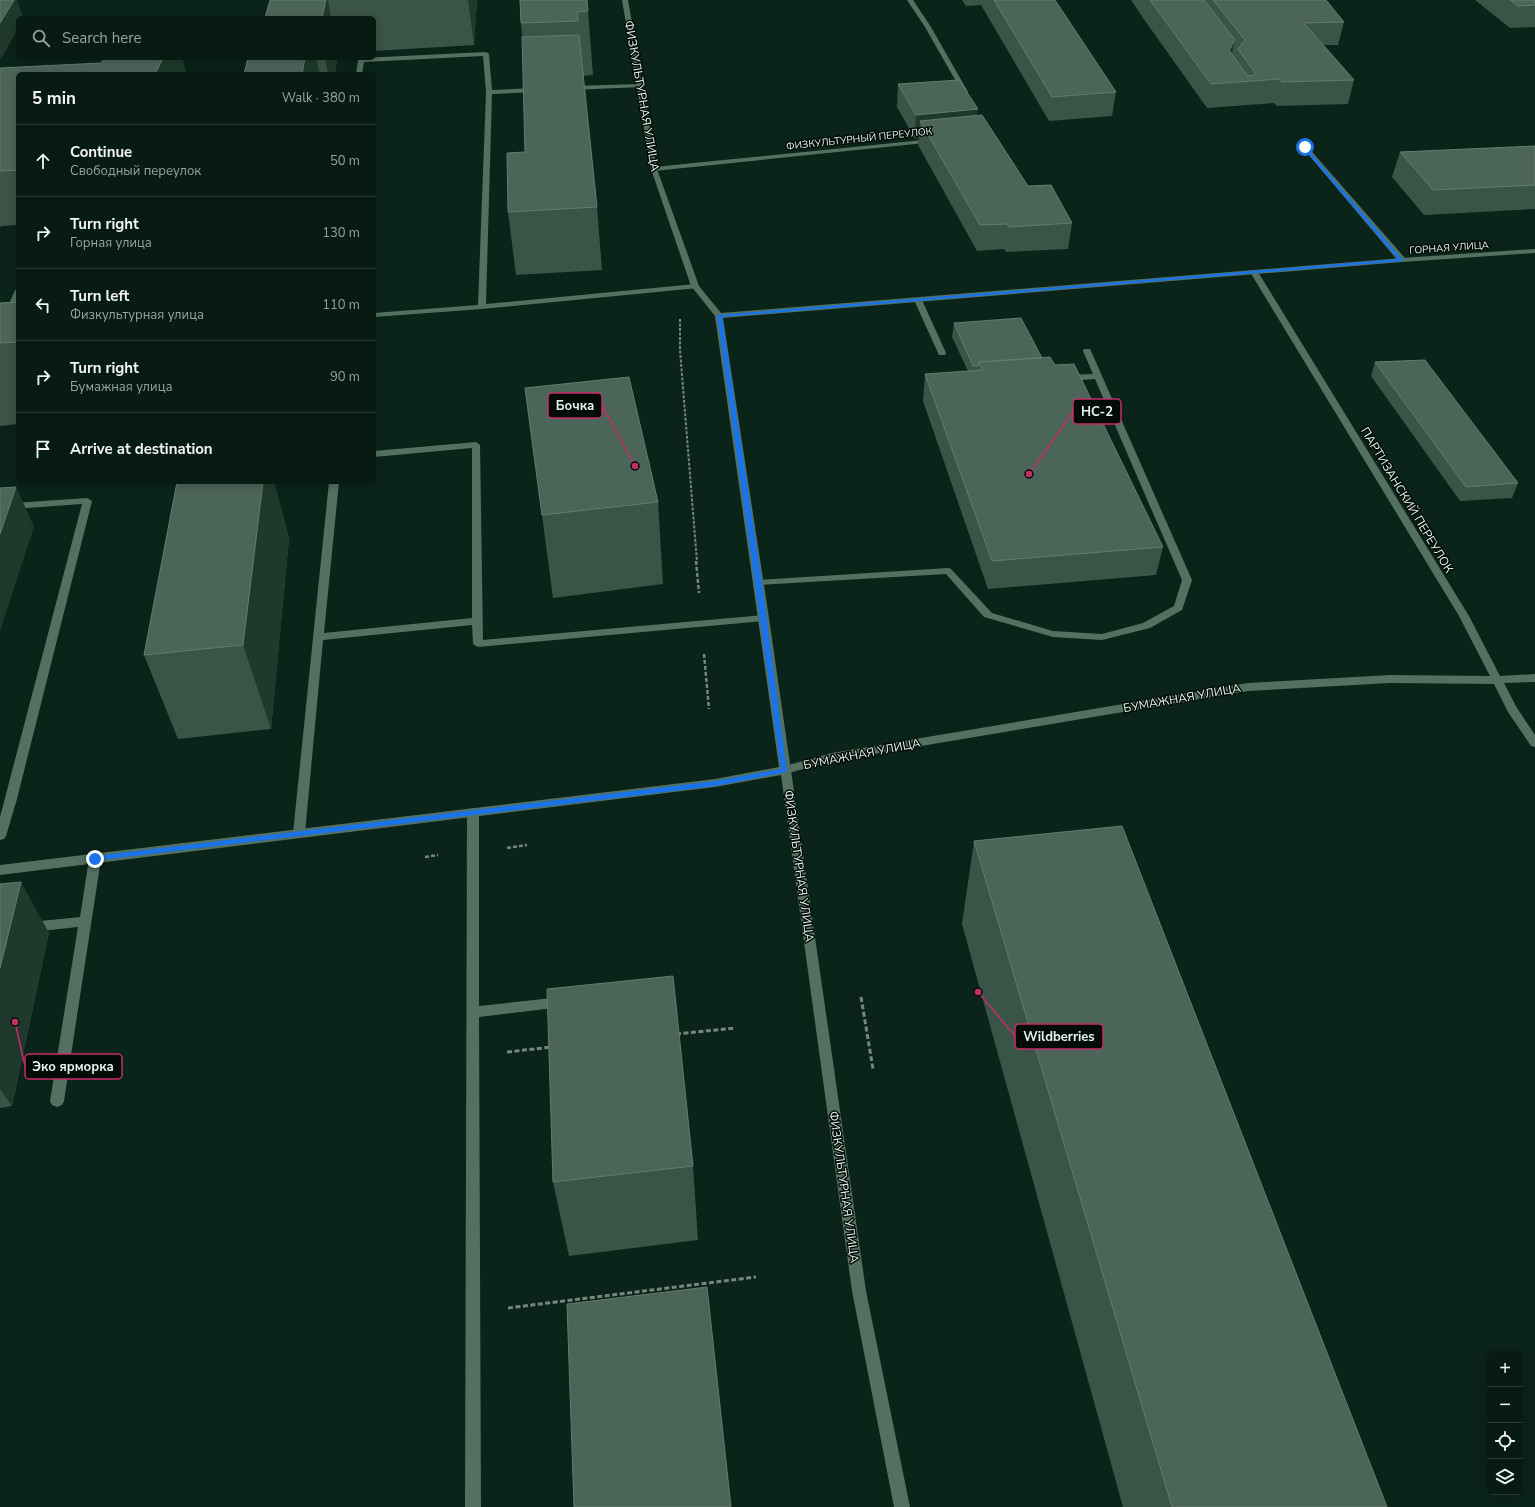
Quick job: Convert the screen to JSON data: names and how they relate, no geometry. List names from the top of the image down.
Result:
{
  "streets": {
    "street": [
      "ФИЗКУЛЬТУРНАЯ УЛИЦА",
      "ФИЗКУЛЬТУРНЫЙ ПЕРЕУЛОК",
      "ГОРНАЯ УЛИЦА",
      "ПАРТИЗАНСКИЙ ПЕРЕУЛОК",
      "БУМАЖНАЯ УЛИЦА"
    ]
  },
  "crossings": [
    ["ФИЗКУЛЬТУРНАЯ УЛИЦА", "ФИЗКУЛЬТУРНЫЙ ПЕРЕУЛОК"],
    ["ФИЗКУЛЬТУРНАЯ УЛИЦА", "ГОРНАЯ УЛИЦА"],
    ["ФИЗКУЛЬТУРНАЯ УЛИЦА", "БУМАЖНАЯ УЛИЦА"],
    ["ГОРНАЯ УЛИЦА", "ПАРТИЗАНСКИЙ ПЕРЕУЛОК"],
    ["ПАРТИЗАНСКИЙ ПЕРЕУЛОК", "БУМАЖНАЯ УЛИЦА"]
  ],
  "places": [
    "Бочка",
    "НС-2",
    "Wildberries",
    "Эко ярморка"
  ],
  "page": {
    "search": "Search here",
    "heading": ["5 min", "Walk · 380 m"],
    "list": [
      ["Continue", "Свободный переулок", "50 m"],
      ["Turn right", "Горная улица", "130 m"],
      ["Turn left", "Физкультурная улица", "110 m"],
      ["Turn right", "Бумажная улица", "90 m"],
      "Arrive at destination"
    ],
    "map_buttons": ["+", "−"]
  }
}
